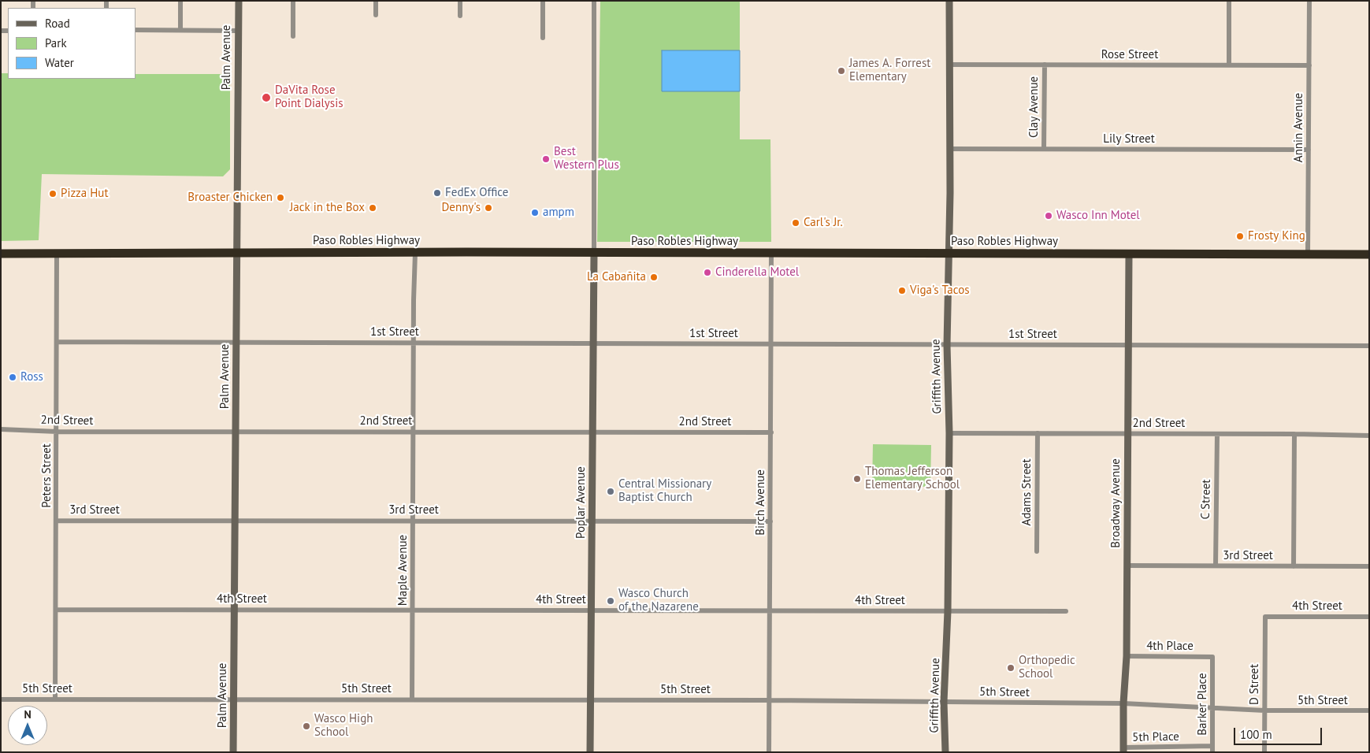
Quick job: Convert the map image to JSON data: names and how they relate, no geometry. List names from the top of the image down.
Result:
{
  "streets": {
    "highway": ["Paso Robles Highway"],
    "main road": [
      "Palm Avenue",
      "Griffith Avenue",
      "Poplar Avenue",
      "Broadway Avenue"
    ],
    "street": [
      "Rose Street",
      "Clay Avenue",
      "Annin Avenue",
      "Lily Street",
      "1st Street",
      "2nd Street",
      "Peters Street",
      "Adams Street",
      "C Street",
      "Birch Avenue",
      "3rd Street",
      "Maple Avenue",
      "4th Street",
      "4th Place",
      "D Street",
      "5th Street",
      "Barker Place",
      "5th Place"
    ]
  },
  "crossings": [
    ["Rose Street", "Clay Avenue"],
    ["Rose Street", "Annin Avenue"],
    ["Rose Street", "Griffith Avenue"],
    ["Palm Avenue", "Paso Robles Highway"],
    ["Palm Avenue", "1st Street"],
    ["Palm Avenue", "2nd Street"],
    ["Palm Avenue", "3rd Street"],
    ["Palm Avenue", "4th Street"],
    ["Palm Avenue", "5th Street"],
    ["Clay Avenue", "Lily Street"],
    ["Annin Avenue", "Lily Street"],
    ["Annin Avenue", "Paso Robles Highway"],
    ["Lily Street", "Griffith Avenue"],
    ["Paso Robles Highway", "Griffith Avenue"],
    ["Paso Robles Highway", "Peters Street"],
    ["Paso Robles Highway", "Poplar Avenue"],
    ["Paso Robles Highway", "Birch Avenue"],
    ["Paso Robles Highway", "Broadway Avenue"],
    ["Paso Robles Highway", "Maple Avenue"],
    ["1st Street", "Griffith Avenue"],
    ["1st Street", "Peters Street"],
    ["1st Street", "Poplar Avenue"],
    ["1st Street", "Birch Avenue"],
    ["1st Street", "Broadway Avenue"],
    ["1st Street", "Maple Avenue"],
    ["Griffith Avenue", "2nd Street"],
    ["Griffith Avenue", "4th Street"],
    ["Griffith Avenue", "5th Street"],
    ["2nd Street", "Peters Street"],
    ["2nd Street", "Adams Street"],
    ["2nd Street", "C Street"],
    ["2nd Street", "Poplar Avenue"],
    ["2nd Street", "Birch Avenue"],
    ["2nd Street", "Broadway Avenue"],
    ["2nd Street", "Maple Avenue"],
    ["Peters Street", "3rd Street"],
    ["Peters Street", "4th Street"],
    ["Peters Street", "5th Street"],
    ["C Street", "3rd Street"],
    ["Poplar Avenue", "3rd Street"],
    ["Poplar Avenue", "4th Street"],
    ["Poplar Avenue", "5th Street"],
    ["Birch Avenue", "3rd Street"],
    ["Birch Avenue", "4th Street"],
    ["Birch Avenue", "5th Street"],
    ["Broadway Avenue", "3rd Street"],
    ["Broadway Avenue", "4th Place"],
    ["Broadway Avenue", "5th Street"],
    ["Broadway Avenue", "5th Place"],
    ["3rd Street", "Maple Avenue"],
    ["Maple Avenue", "4th Street"],
    ["Maple Avenue", "5th Street"],
    ["4th Street", "D Street"],
    ["4th Place", "Barker Place"],
    ["D Street", "5th Street"],
    ["5th Street", "Barker Place"],
    ["Barker Place", "5th Place"]
  ],
  "places": [
    "James A. Forrest Elementary",
    "DaVita Rose Point Dialysis",
    "Best Western Plus",
    "FedEx Office",
    "Pizza Hut",
    "Broaster Chicken",
    "Jack in the Box",
    "Denny's",
    "ampm",
    "Wasco Inn Motel",
    "Carl's Jr.",
    "Frosty King",
    "Cinderella Motel",
    "La Cabañita",
    "Viga's Tacos",
    "Ross",
    "Thomas Jefferson Elementary School",
    "Central Missionary Baptist Church",
    "Wasco Church of the Nazarene",
    "Orthopedic School",
    "Wasco High School"
  ],
  "legend": ["Road", "Park", "Water"],
  "scale_bar": "100 m",
  "north": "top"
}
